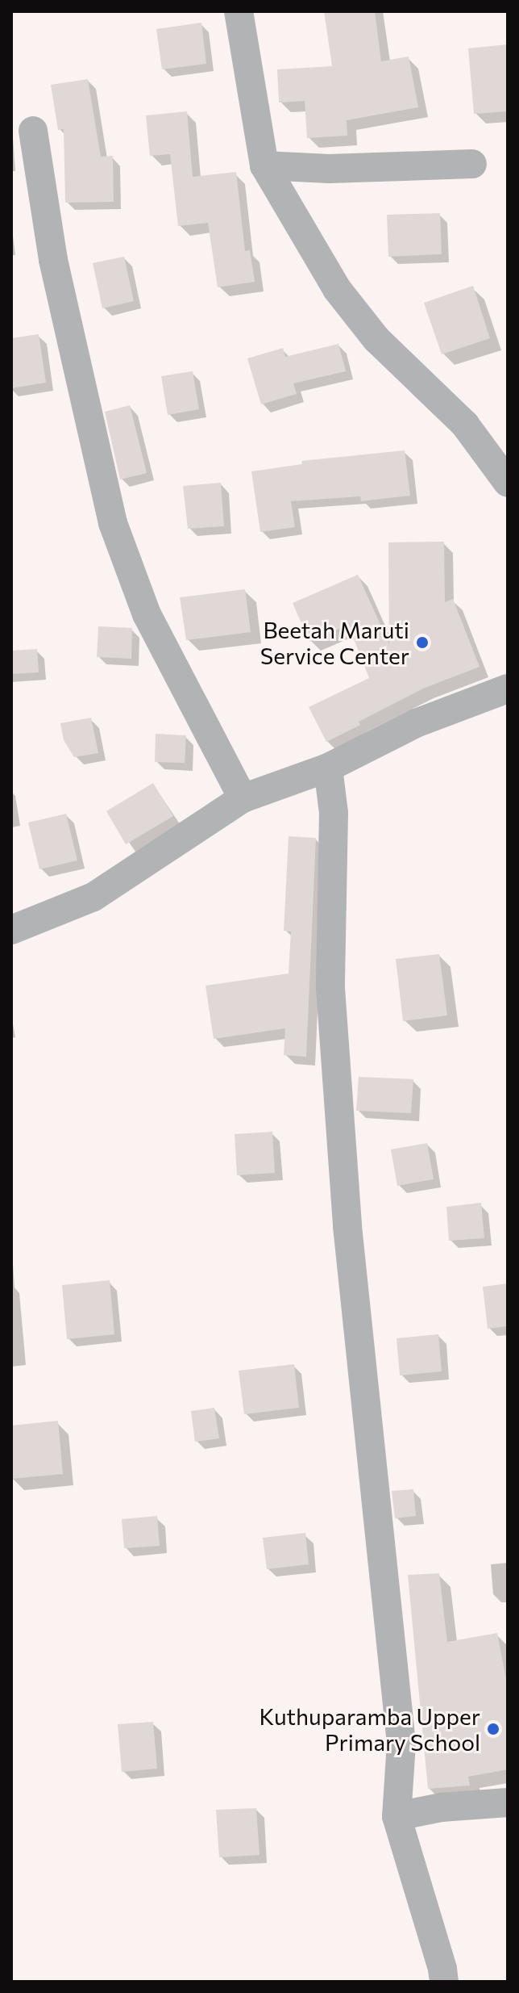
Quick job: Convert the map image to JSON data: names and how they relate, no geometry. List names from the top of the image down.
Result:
{
  "places": ["Beetah Maruti Service Center", "Kuthuparamba Upper Primary School"]
}
